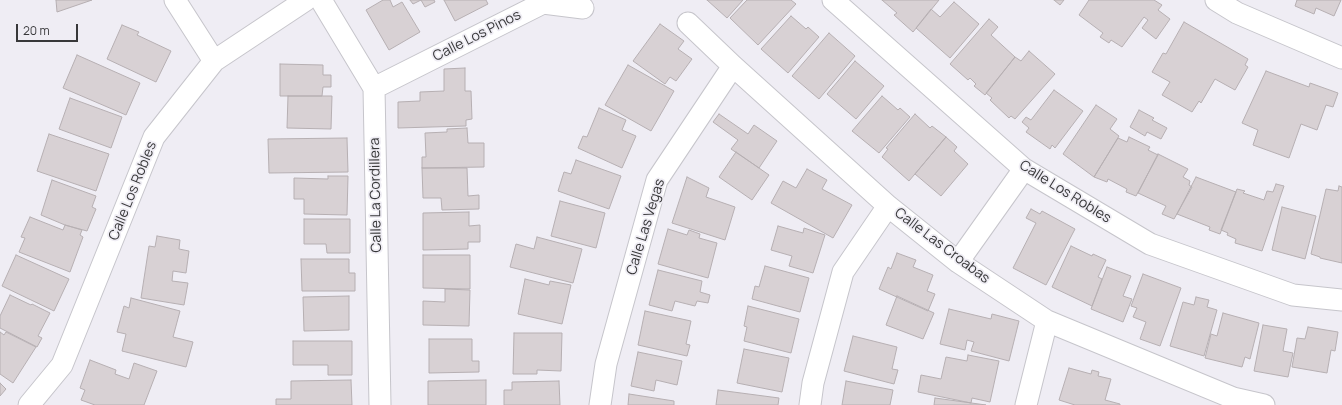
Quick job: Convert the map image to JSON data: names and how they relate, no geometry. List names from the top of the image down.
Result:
{
  "streets": {
    "street": [
      "Calle Los Pinos",
      "Calle Los Robles",
      "Calle La Cordillera",
      "Calle Las Vegas",
      "Calle Las Croabas"
    ]
  },
  "crossings": [
    ["Calle Los Pinos", "Calle La Cordillera"],
    ["Calle Las Vegas", "Calle Las Croabas"]
  ],
  "scale_bar": "20 m"
}
